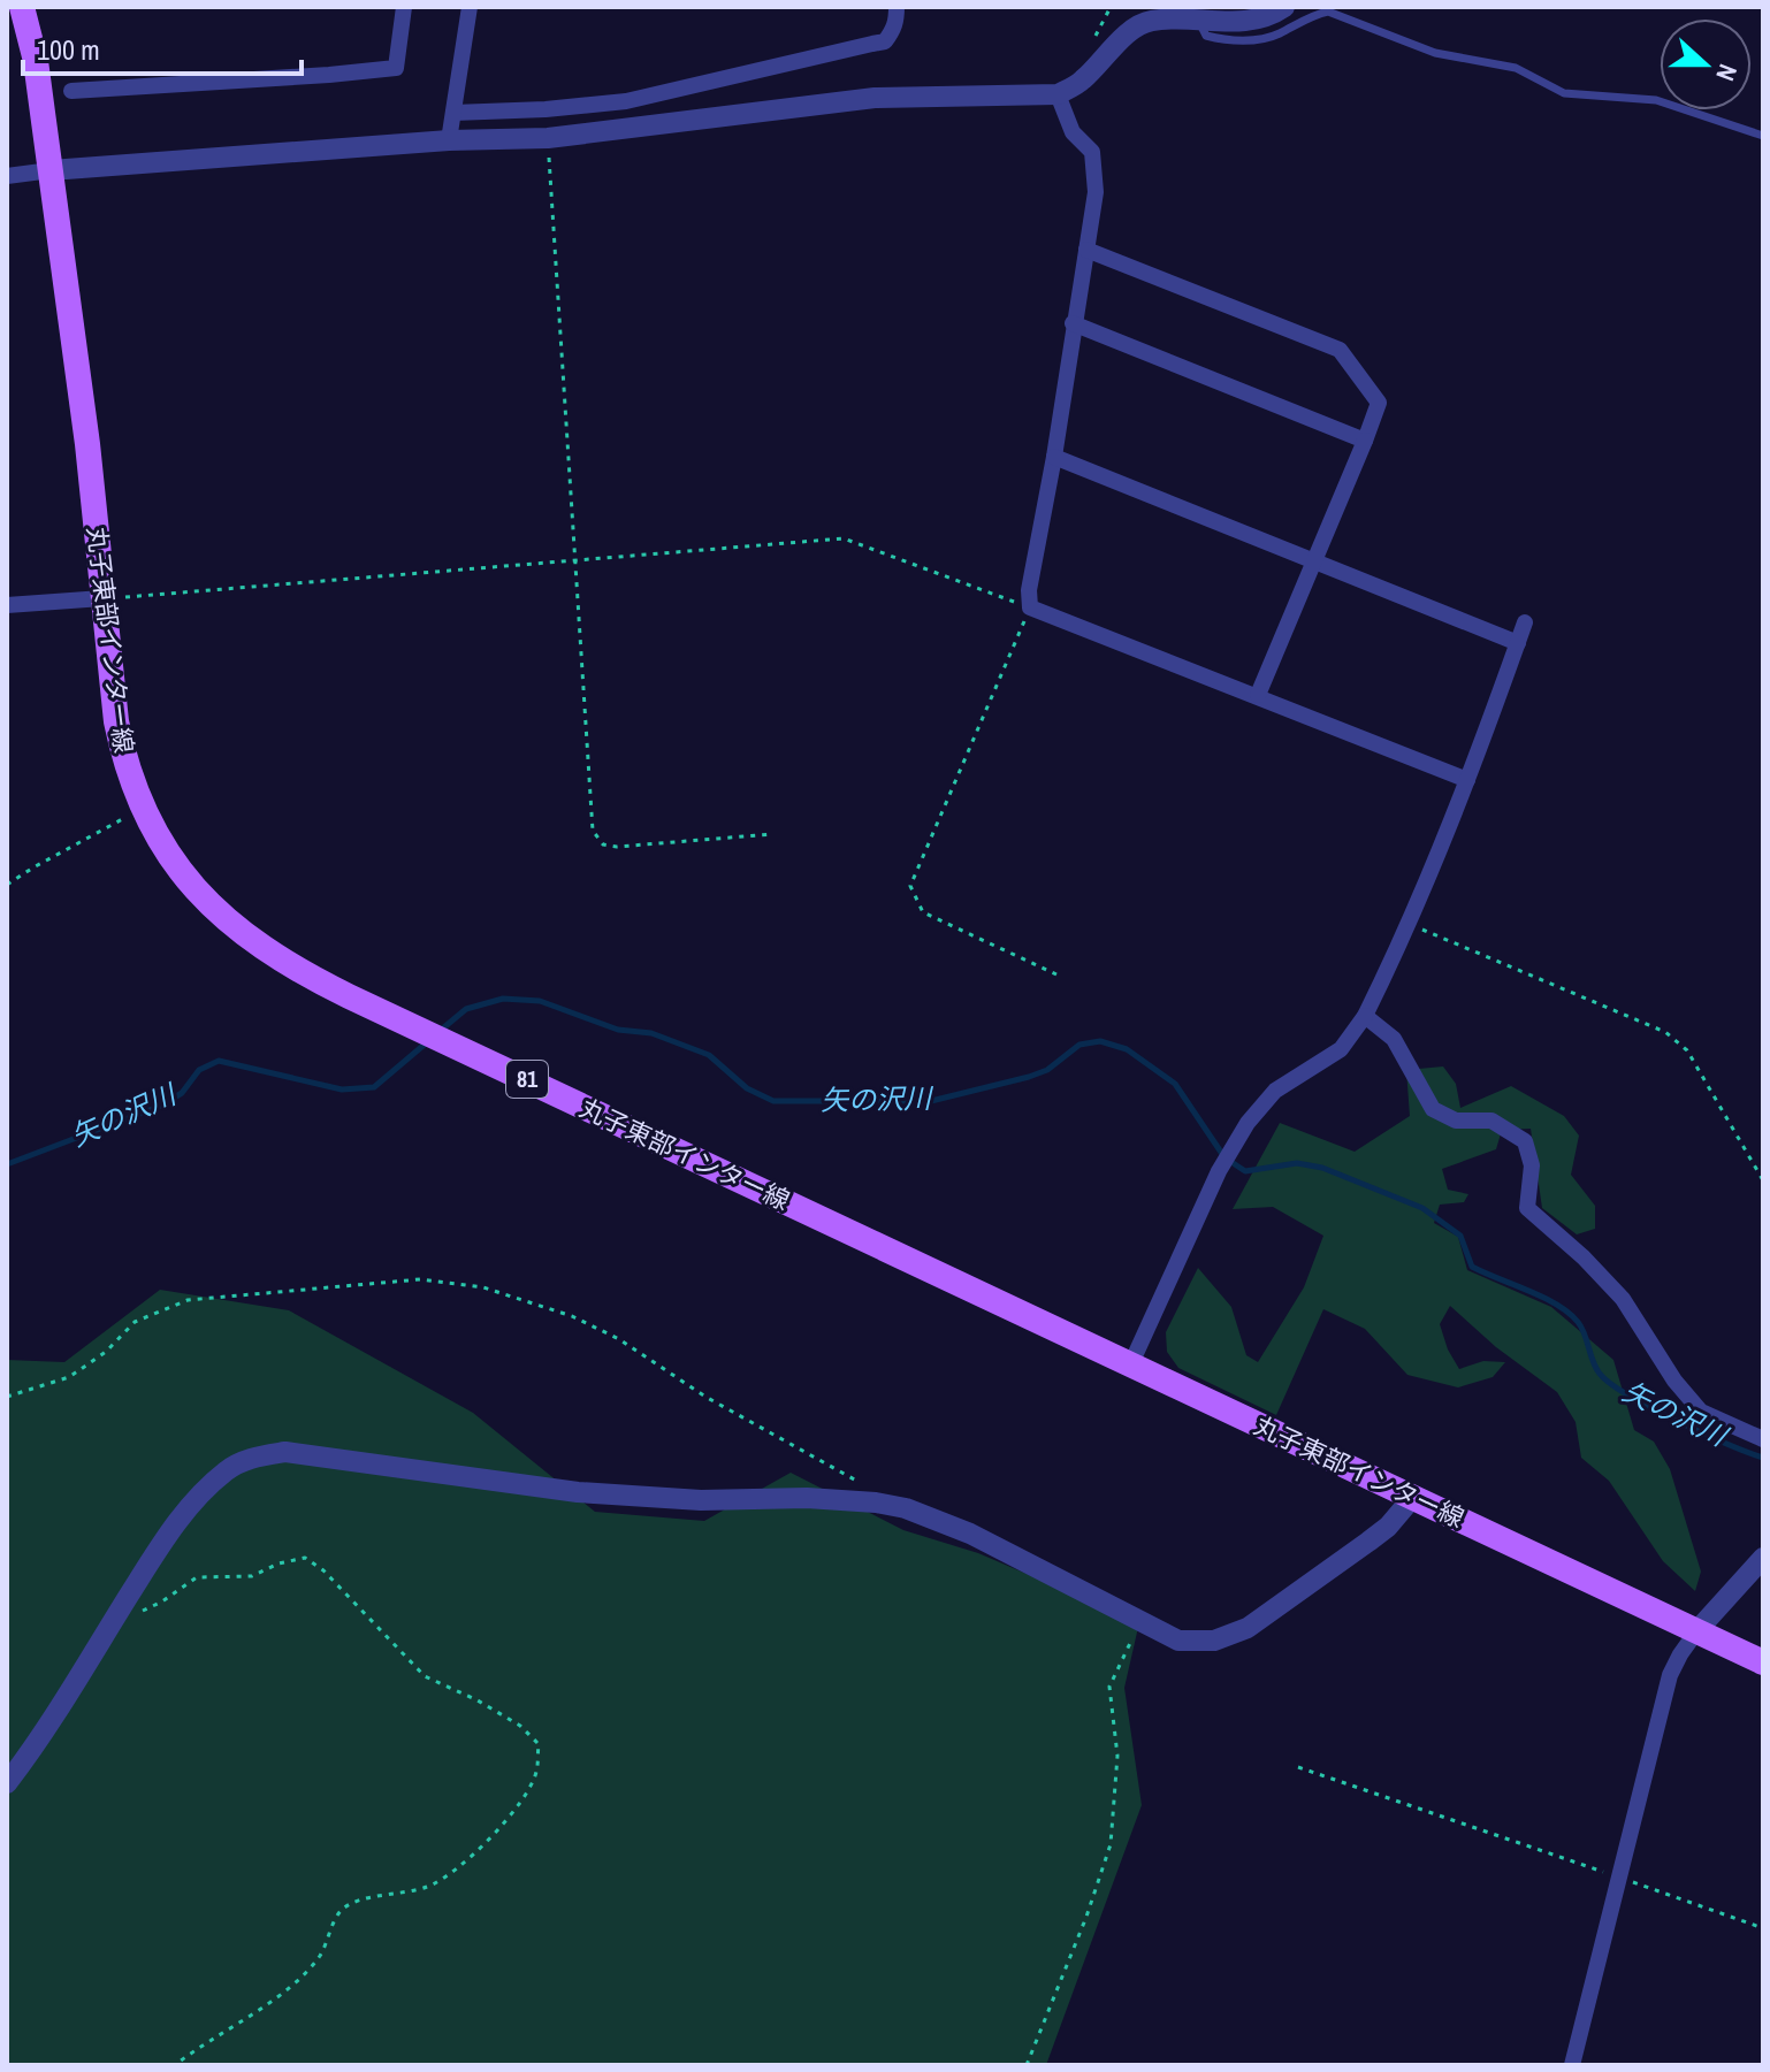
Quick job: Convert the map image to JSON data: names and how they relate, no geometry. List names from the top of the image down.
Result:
{
  "streets": {
    "main road": ["丸子東部インター線", "81"]
  },
  "water": ["矢の沢川"],
  "scale_bar": "100 m",
  "north": "right"
}
